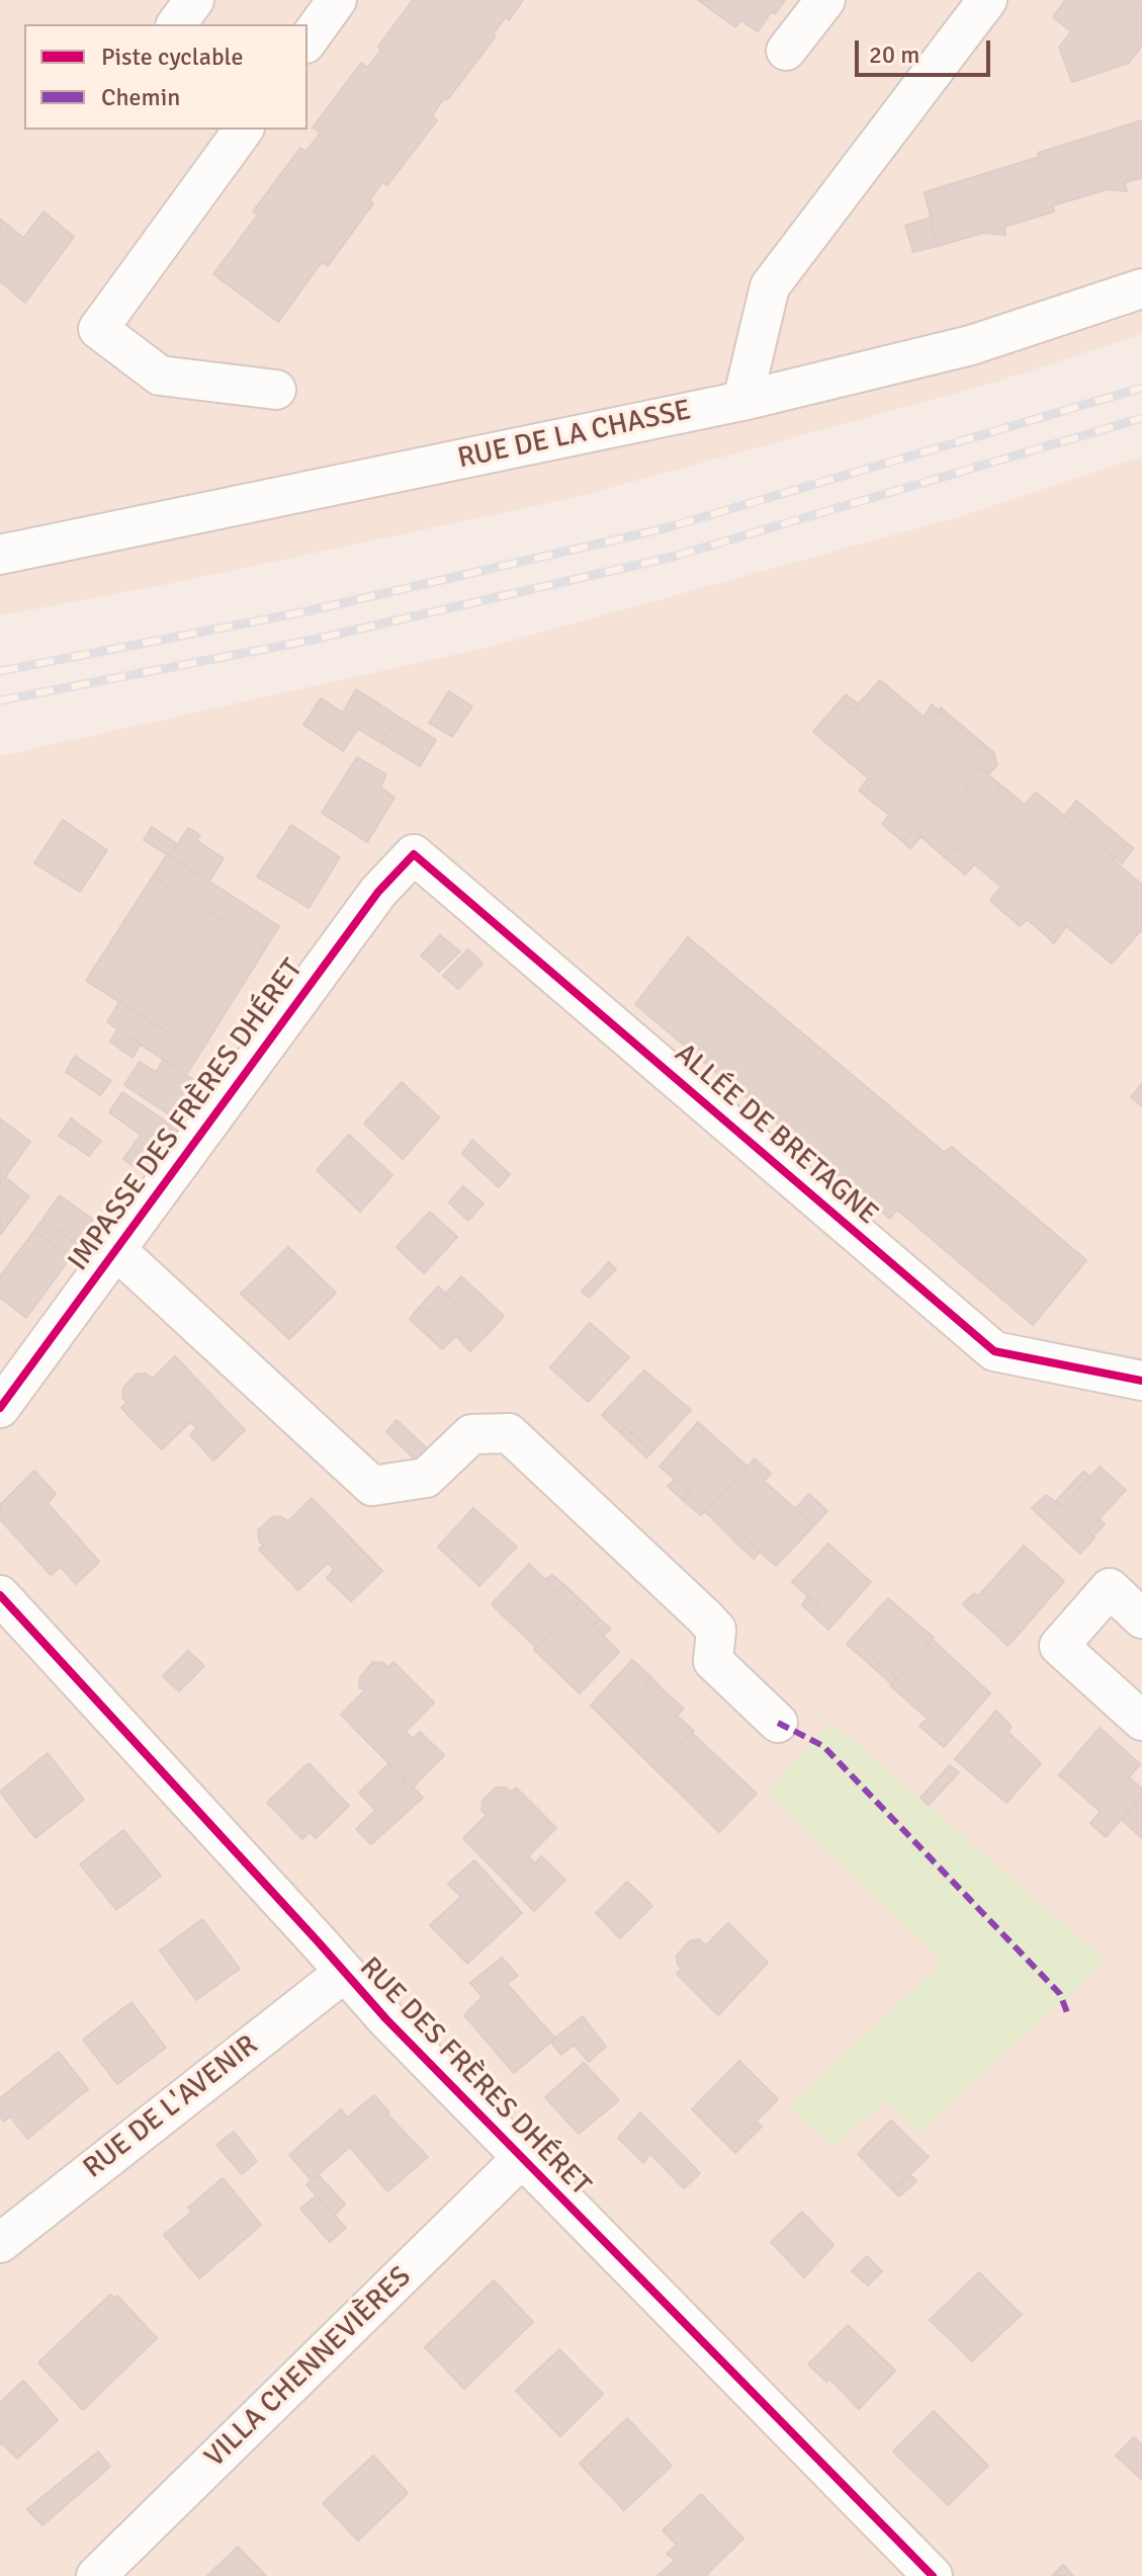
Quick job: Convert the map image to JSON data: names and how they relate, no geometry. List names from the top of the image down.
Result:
{
  "streets": {
    "street": [
      "RUE DE LA CHASSE",
      "IMPASSE DES FRÈRES DHÉRET",
      "ALLÉE DE BRETAGNE",
      "RUE DES FRÈRES DHÉRET",
      "RUE DE L'AVENIR",
      "VILLA CHENNEVIÈRES"
    ]
  },
  "crossings": [
    ["IMPASSE DES FRÈRES DHÉRET", "ALLÉE DE BRETAGNE"],
    ["RUE DES FRÈRES DHÉRET", "RUE DE L'AVENIR"],
    ["RUE DES FRÈRES DHÉRET", "VILLA CHENNEVIÈRES"]
  ],
  "legend": ["Piste cyclable", "Chemin"],
  "scale_bar": "20 m"
}
